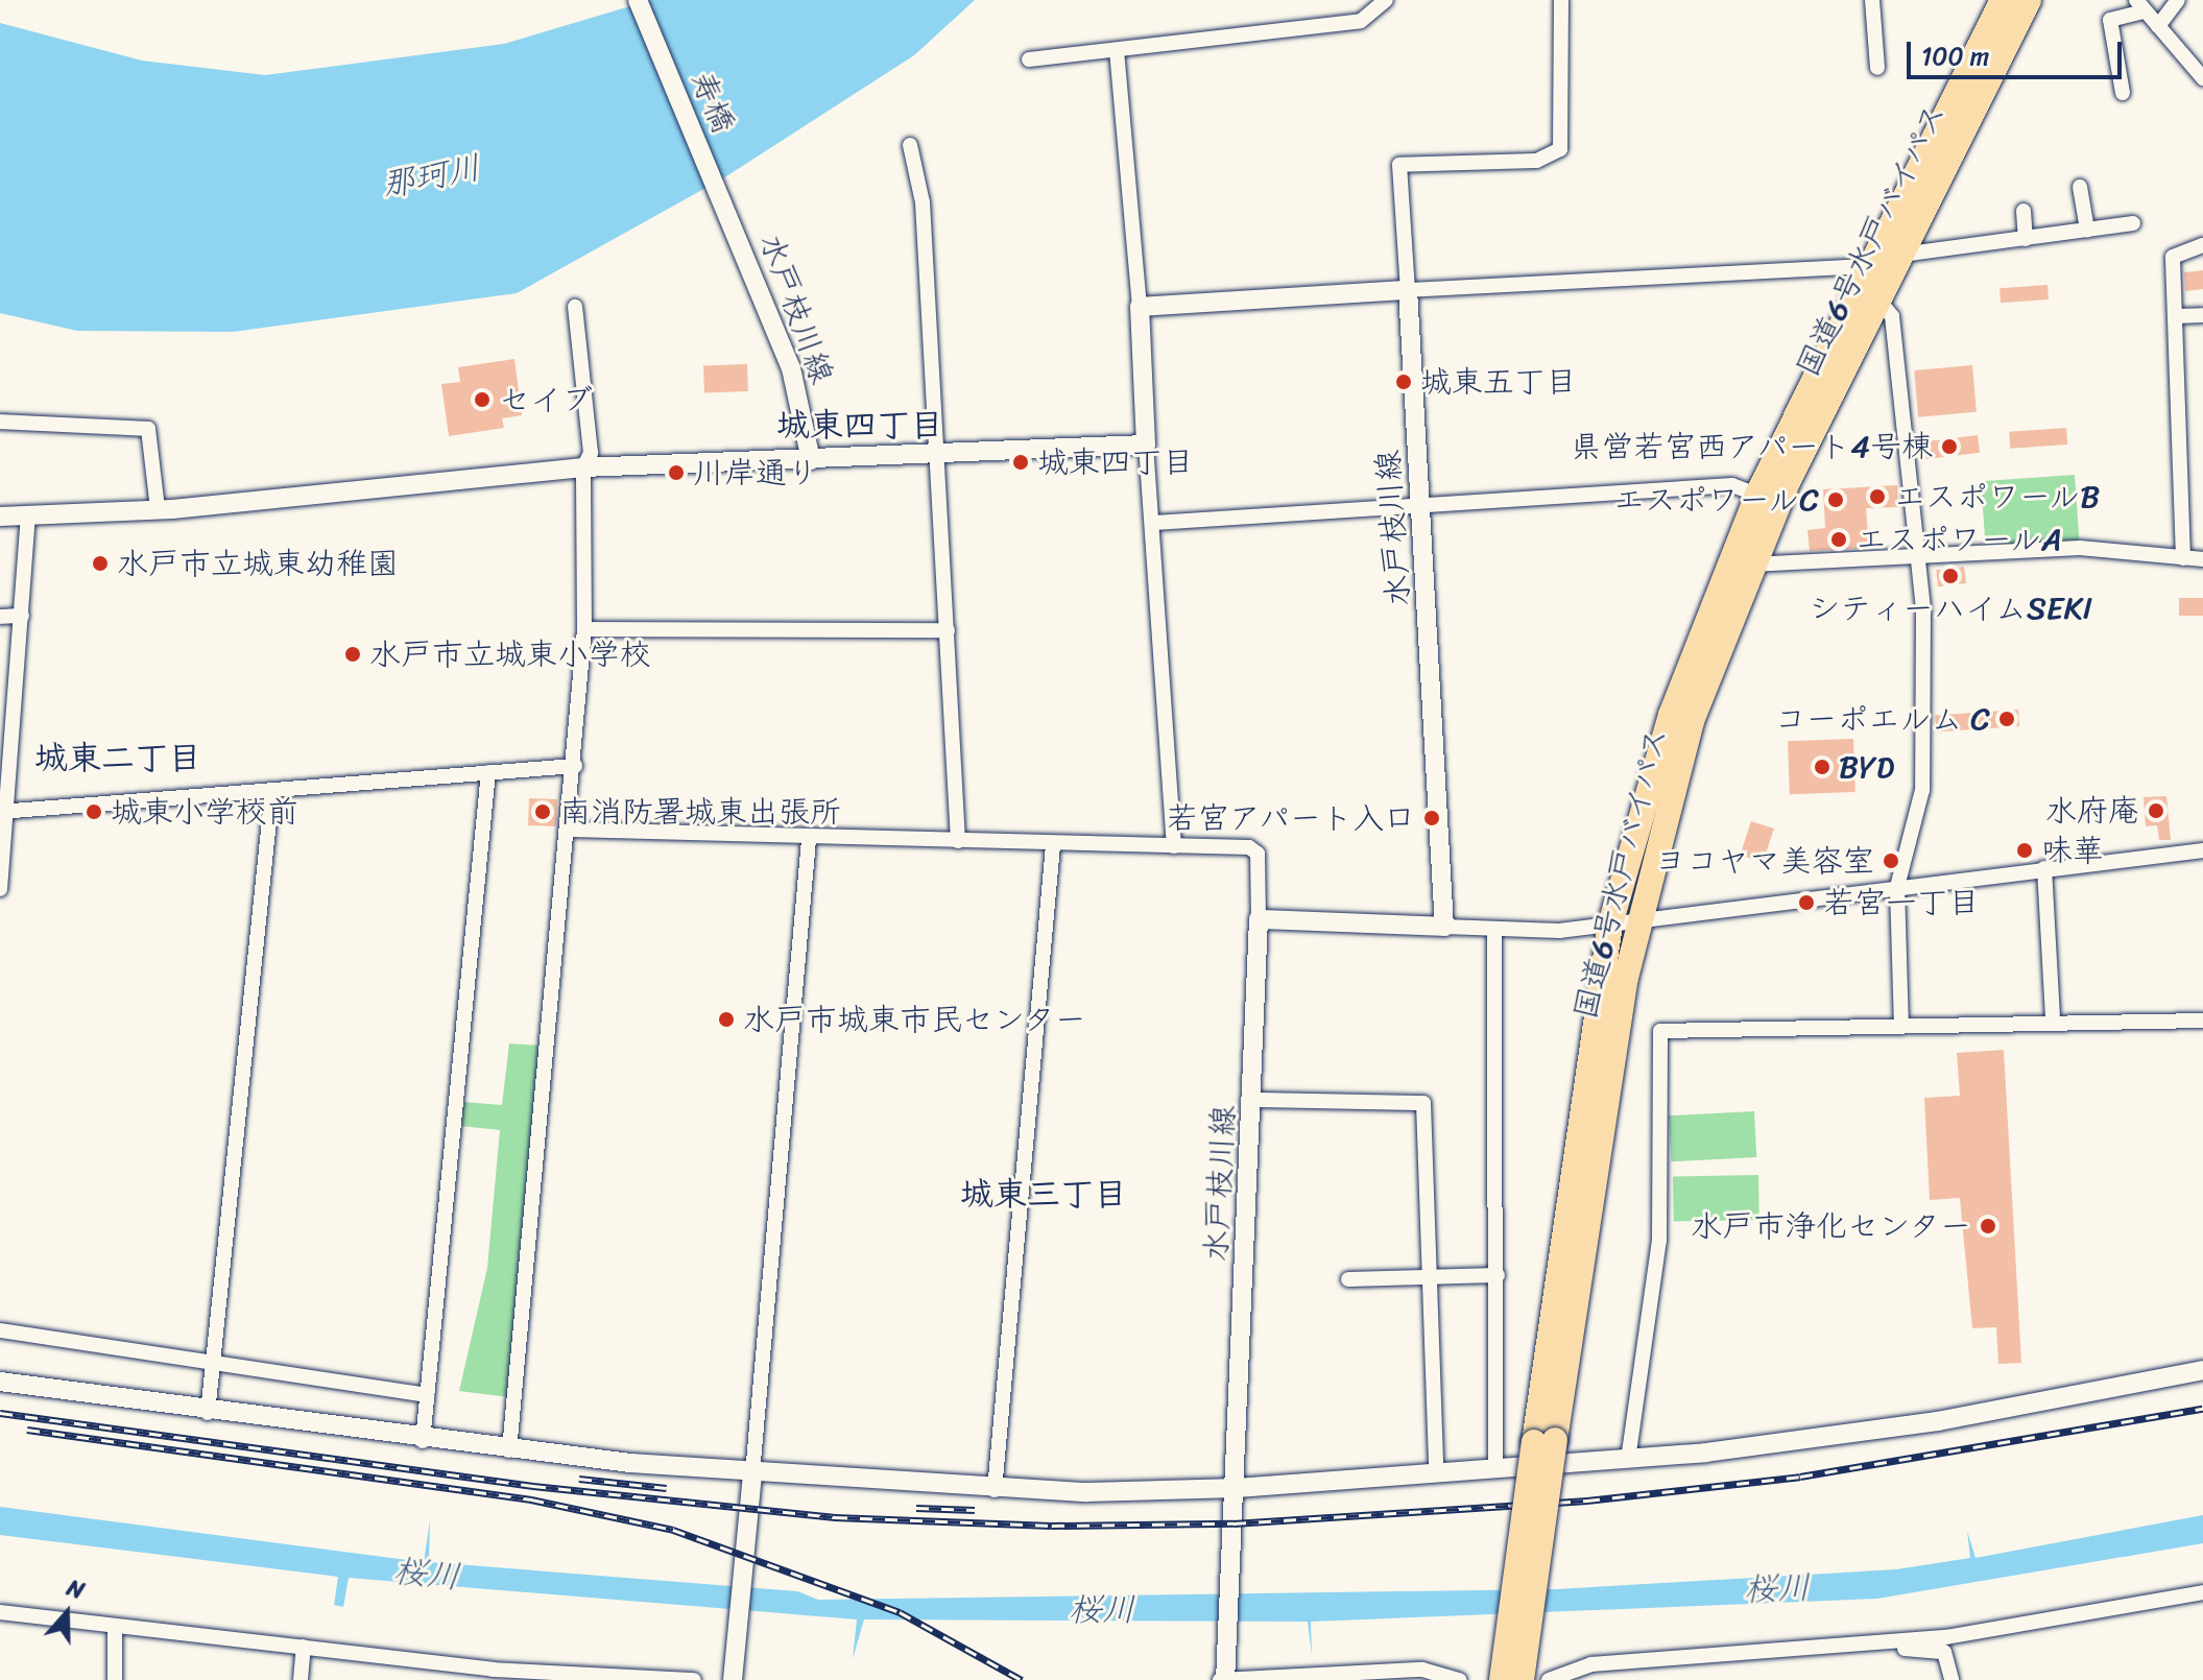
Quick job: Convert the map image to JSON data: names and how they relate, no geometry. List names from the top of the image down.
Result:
{
  "streets": {
    "highway": ["国道6号水戸バイパス"],
    "street": ["寿橋", "水戸枝川線"]
  },
  "crossings": [
    ["寿橋", "水戸枝川線"]
  ],
  "districts": ["城東四丁目", "城東二丁目", "城東三丁目"],
  "water": ["那珂川", "桜川"],
  "places": [
    "城東五丁目",
    "セイブ",
    "県営若宮西アパート4号棟",
    "城東四丁目",
    "川岸通り",
    "エスポワールB",
    "エスポワールC",
    "エスポワールA",
    "水戸市立城東幼稚園",
    "シティーハイムSEKI",
    "水戸市立城東小学校",
    "コーポエルム C",
    "BYD",
    "水府庵",
    "城東小学校前",
    "南消防署城東出張所",
    "若宮アパート入口",
    "味華",
    "ヨコヤマ美容室",
    "若宮一丁目",
    "水戸市城東市民センター",
    "水戸市浄化センター"
  ],
  "scale_bar": "100 m",
  "north": "top"
}
